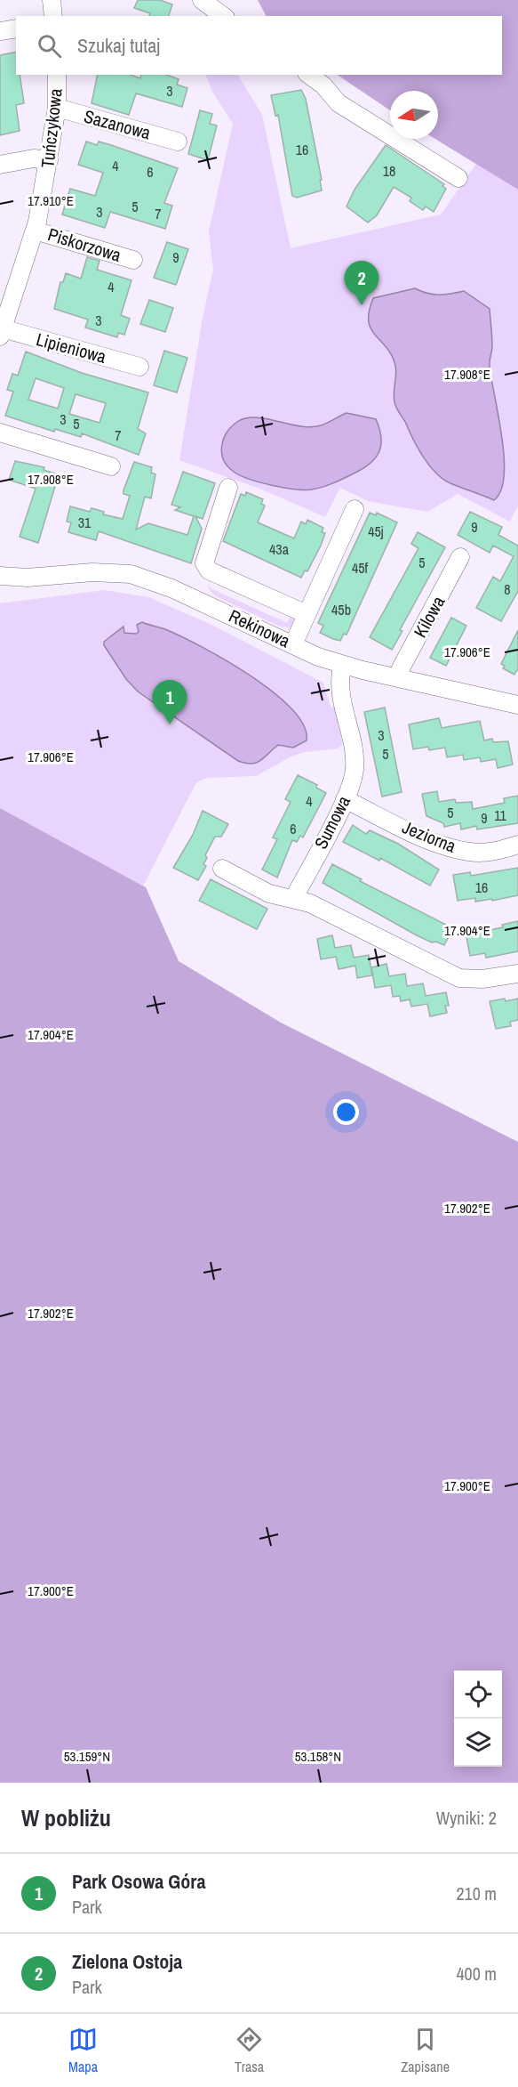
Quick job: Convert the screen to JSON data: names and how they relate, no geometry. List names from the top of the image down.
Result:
{
  "streets": {
    "street": [
      "Sazanowa",
      "Tuńczykowa",
      "Piskorzowa",
      "Lipieniowa",
      "Kilowa",
      "Rekinowa",
      "Sumowa",
      "Jeziorna"
    ]
  },
  "crossings": [
    ["Sazanowa", "Tuńczykowa"],
    ["Tuńczykowa", "Piskorzowa"],
    ["Tuńczykowa", "Lipieniowa"],
    ["Kilowa", "Rekinowa"],
    ["Rekinowa", "Sumowa"],
    ["Sumowa", "Jeziorna"]
  ],
  "house_numbers": [
    "3",
    "16",
    "4",
    "18",
    "6",
    "5",
    "3",
    "7",
    "9",
    "4",
    "3",
    "3",
    "5",
    "7",
    "31",
    "9",
    "45j",
    "43a",
    "5",
    "45f",
    "8",
    "45b",
    "3",
    "5",
    "4",
    "5",
    "11",
    "9",
    "6",
    "16"
  ],
  "north": "left",
  "page": {
    "search": "Szukaj tutaj",
    "pins": ["2", "1"],
    "heading": ["W pobliżu", "Wyniki: 2"],
    "list": [
      {
        "mark": "1",
        "name": "Park Osowa Góra",
        "note": "Park",
        "value": "210 m"
      },
      {
        "mark": "2",
        "name": "Zielona Ostoja",
        "note": "Park",
        "value": "400 m"
      }
    ],
    "nav": ["Mapa", "Trasa", "Zapisane"]
  },
  "coordinates": [
    "17.910°E",
    "17.908°E",
    "17.906°E",
    "17.904°E",
    "17.902°E",
    "17.900°E",
    "53.159°N",
    "53.158°N"
  ]
}
